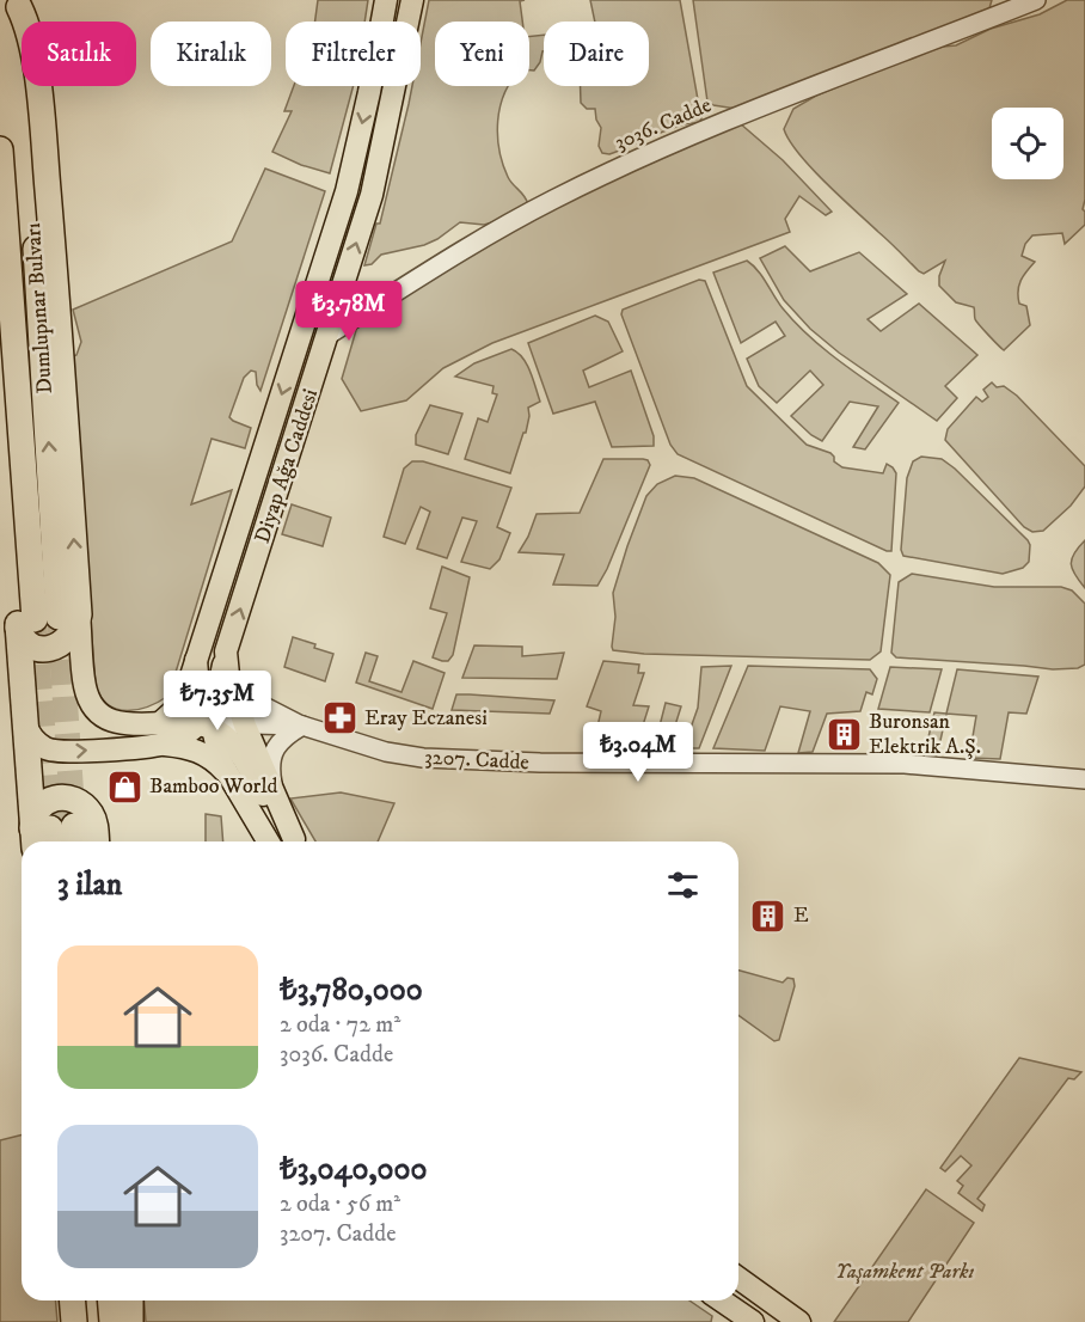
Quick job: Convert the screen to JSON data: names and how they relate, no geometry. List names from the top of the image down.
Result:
{
  "streets": {
    "highway": ["Dumlupınar Bulvarı"],
    "main road": ["Diyap Ağa Caddesi", "3207. Cadde"],
    "street": ["3036. Cadde"]
  },
  "crossings": [
    ["3036. Cadde", "Diyap Ağa Caddesi"],
    ["Dumlupınar Bulvarı", "3207. Cadde"],
    ["Diyap Ağa Caddesi", "3207. Cadde"]
  ],
  "parks": ["Yaşamkent Parkı"],
  "places": {
    "pharmacy": ["Eray Eczanesi"],
    "building": ["Buronsan Elektrik A.Ş.", "E"],
    "shop": ["Bamboo World"]
  },
  "page": {
    "chip": [
      "Satılık",
      "Kiralık",
      "Filtreler",
      "Yeni",
      "Daire"
    ],
    "price": ["₺3.78M", "₺7.35M", "₺3.04M"],
    "heading": "3 ilan",
    "list": [
      {
        "name": "₺3,780,000",
        "note": "2 oda · 72 m² · 3036. Cadde"
      },
      {
        "name": "₺3,040,000",
        "note": "2 oda · 56 m² · 3207. Cadde"
      }
    ]
  }
}
